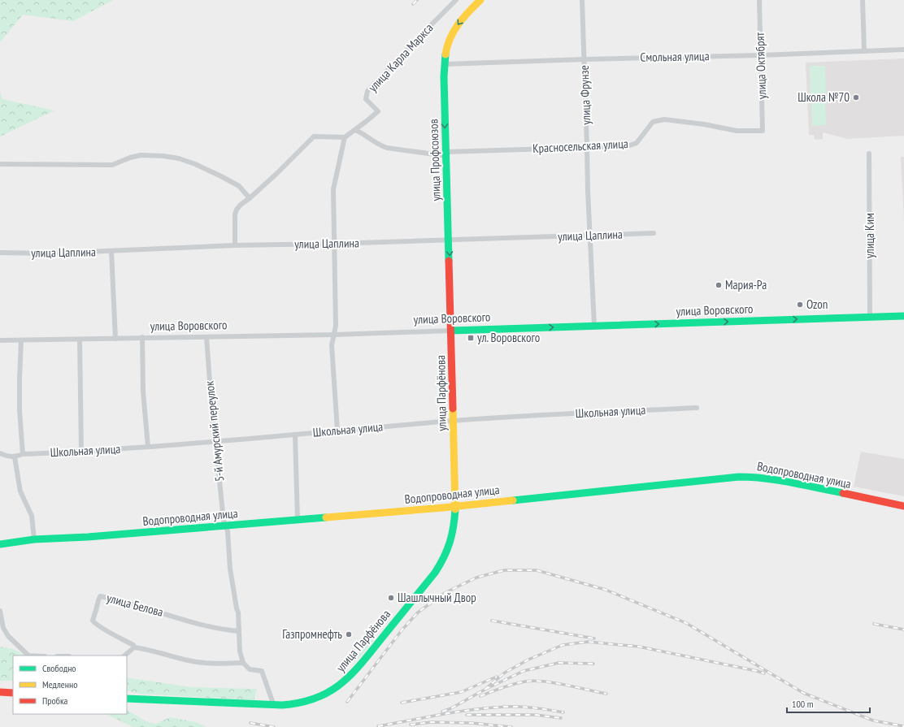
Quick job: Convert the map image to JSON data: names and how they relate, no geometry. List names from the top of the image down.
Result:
{
  "streets": {
    "main road": [
      "улица Профсоюзов",
      "улица Воровского",
      "улица Парфёнова",
      "Водопроводная улица"
    ],
    "street": [
      "Смольная улица",
      "улица Карла Маркса",
      "улица Октябрят",
      "улица Фрунзе",
      "Красносельская улица",
      "улица Цаплина",
      "улица Ким",
      "Школьная улица",
      "5-й Амурский переулок",
      "улица Белова"
    ]
  },
  "crossings": [
    ["Смольная улица", "улица Октябрят"],
    ["Смольная улица", "улица Фрунзе"],
    ["Смольная улица", "улица Профсоюзов"],
    ["улица Карла Маркса", "Красносельская улица"],
    ["улица Октябрят", "Красносельская улица"],
    ["улица Фрунзе", "Красносельская улица"],
    ["улица Фрунзе", "улица Цаплина"],
    ["улица Фрунзе", "улица Воровского"],
    ["Красносельская улица", "улица Профсоюзов"],
    ["улица Профсоюзов", "улица Цаплина"],
    ["улица Профсоюзов", "улица Воровского"],
    ["улица Профсоюзов", "улица Парфёнова"],
    ["улица Ким", "улица Воровского"],
    ["улица Воровского", "улица Парфёнова"],
    ["улица Воровского", "5-й Амурский переулок"],
    ["улица Парфёнова", "Школьная улица"],
    ["улица Парфёнова", "Водопроводная улица"],
    ["Школьная улица", "5-й Амурский переулок"],
    ["5-й Амурский переулок", "Водопроводная улица"],
    ["5-й Амурский переулок", "улица Белова"]
  ],
  "one_way": ["улица Профсоюзов", "улица Воровского"],
  "places": {
    "other": [
      "Школа №70",
      "Мария-Ра",
      "Ozon",
      "Шашлычный Двор",
      "Газпромнефть"
    ],
    "transit": ["ул. Воровского"]
  },
  "legend": ["Свободно", "Медленно", "Пробка"],
  "scale_bar": "100 m"
}
